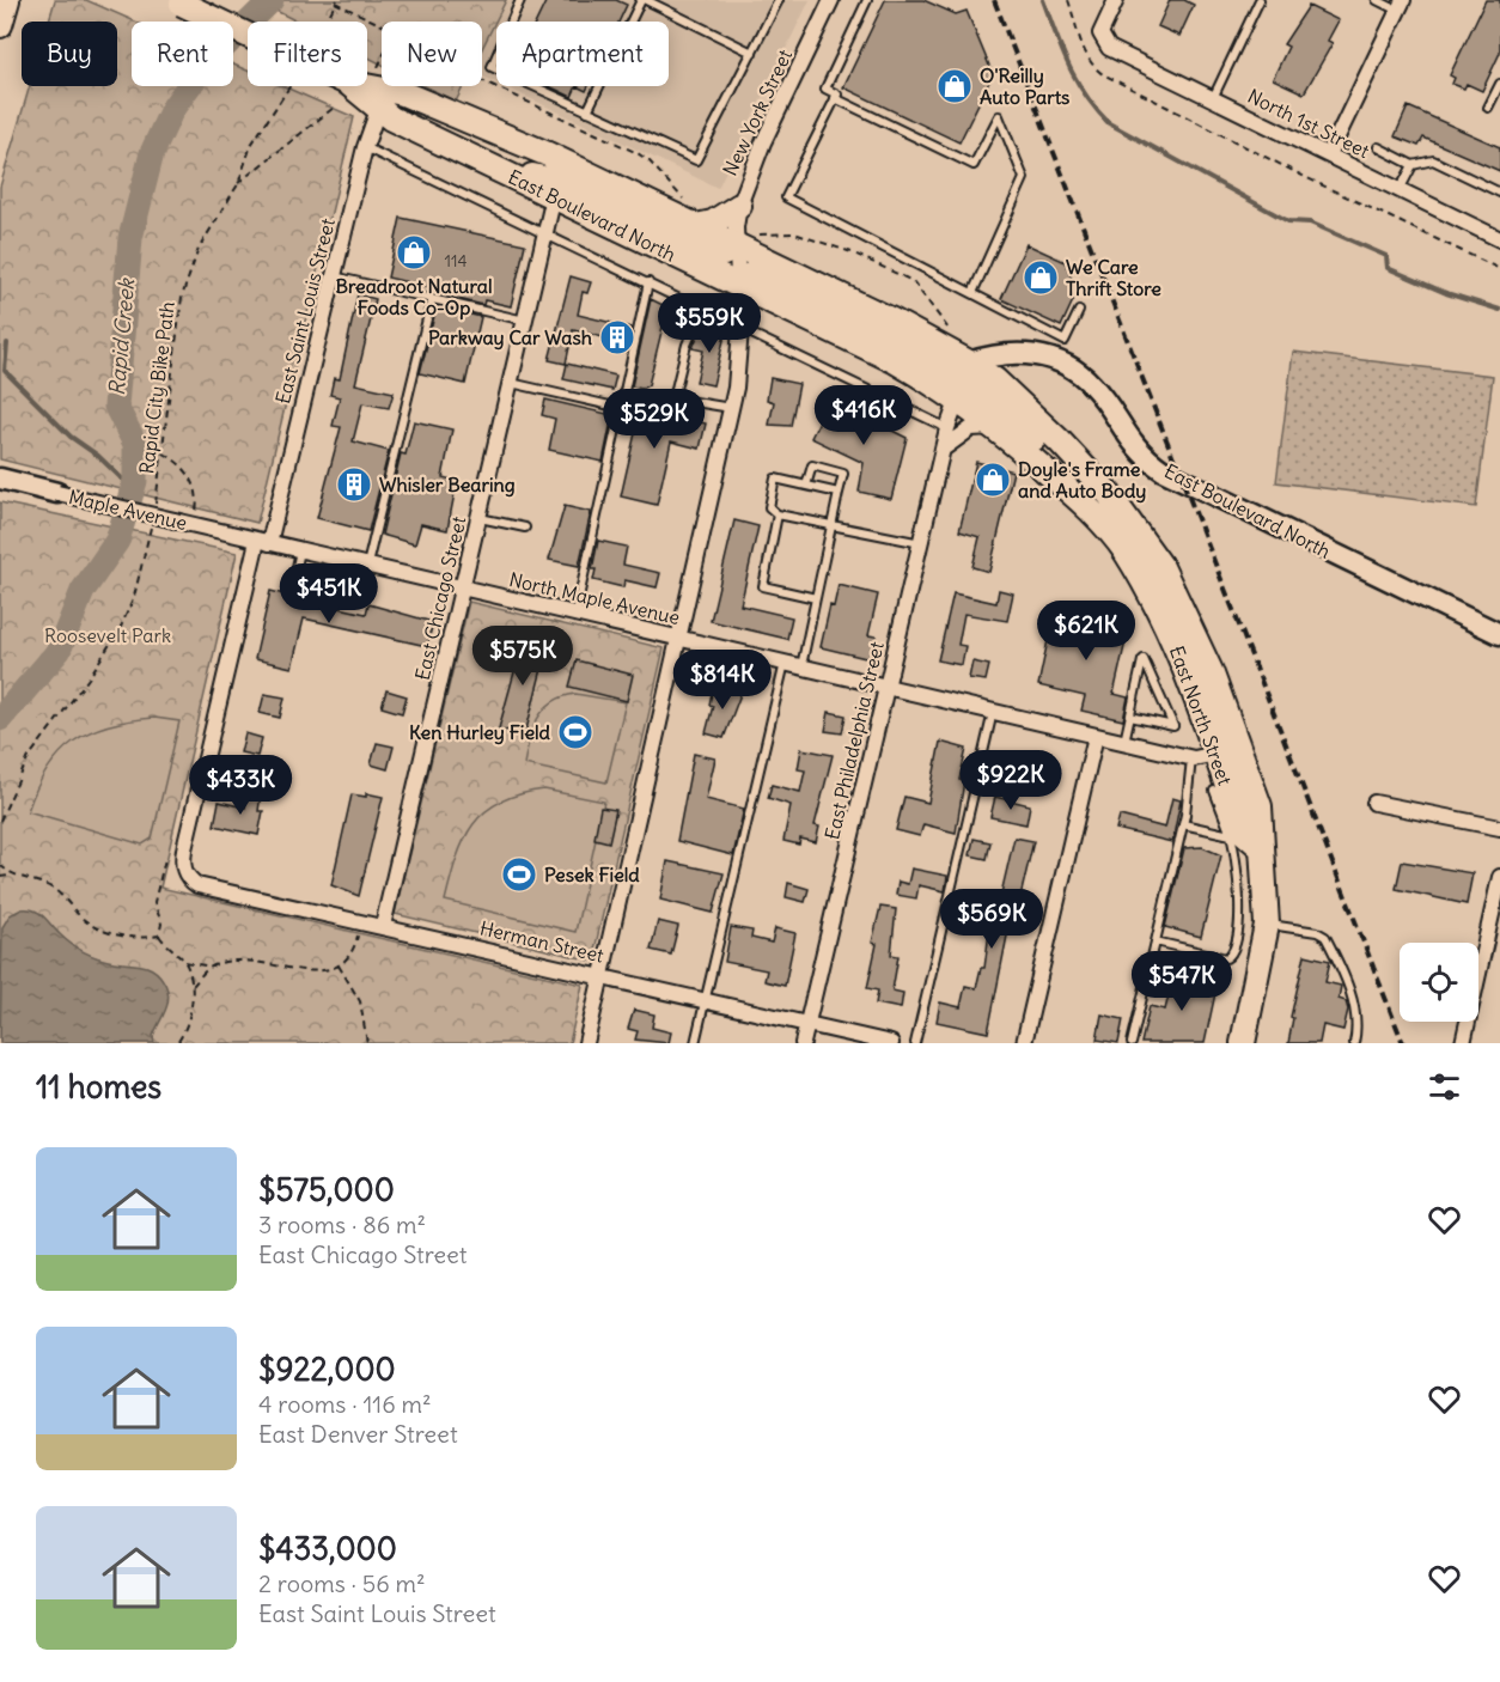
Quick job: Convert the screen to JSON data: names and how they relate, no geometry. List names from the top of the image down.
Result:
{
  "streets": {
    "main road": ["East Boulevard North", "East North Street"],
    "street": [
      "New York Street",
      "North 1st Street",
      "East Saint Louis Street",
      "Maple Avenue",
      "East Chicago Street",
      "North Maple Avenue",
      "East Philadelphia Street",
      "Herman Street"
    ],
    "path": ["Rapid City Bike Path"]
  },
  "crossings": [
    ["New York Street", "East Boulevard North"],
    ["New York Street", "North Maple Avenue"],
    ["New York Street", "Herman Street"],
    ["East Boulevard North", "East Saint Louis Street"],
    ["East Boulevard North", "East Chicago Street"],
    ["East Boulevard North", "East North Street"],
    ["East Boulevard North", "East Philadelphia Street"],
    ["East Saint Louis Street", "Maple Avenue"],
    ["East Saint Louis Street", "North Maple Avenue"],
    ["East Saint Louis Street", "Herman Street"],
    ["Maple Avenue", "North Maple Avenue"],
    ["East Chicago Street", "North Maple Avenue"],
    ["East Chicago Street", "Herman Street"],
    ["North Maple Avenue", "East North Street"],
    ["North Maple Avenue", "East Philadelphia Street"],
    ["East North Street", "East Philadelphia Street"],
    ["East Philadelphia Street", "Herman Street"]
  ],
  "water": ["Rapid Creek"],
  "parks": ["Roosevelt Park"],
  "places": {
    "shop": [
      "O'Reilly Auto Parts",
      "Breadroot Natural Foods Co-Op",
      "We Care Thrift Store",
      "Doyle's Frame and Auto Body"
    ],
    "building": ["Parkway Car Wash", "Whisler Bearing"],
    "sports": ["Ken Hurley Field", "Pesek Field"]
  },
  "house_numbers": ["114"],
  "page": {
    "chip": [
      "Buy",
      "Rent",
      "Filters",
      "New",
      "Apartment"
    ],
    "price": [
      "$559K",
      "$416K",
      "$529K",
      "$451K",
      "$621K",
      "$575K",
      "$814K",
      "$922K",
      "$433K",
      "$569K",
      "$547K"
    ],
    "heading": "11 homes",
    "list": [
      {
        "name": "$575,000",
        "note": "3 rooms · 86 m² · East Chicago Street"
      },
      {
        "name": "$922,000",
        "note": "4 rooms · 116 m² · East Denver Street"
      },
      {
        "name": "$433,000",
        "note": "2 rooms · 56 m² · East Saint Louis Street"
      }
    ]
  }
}
